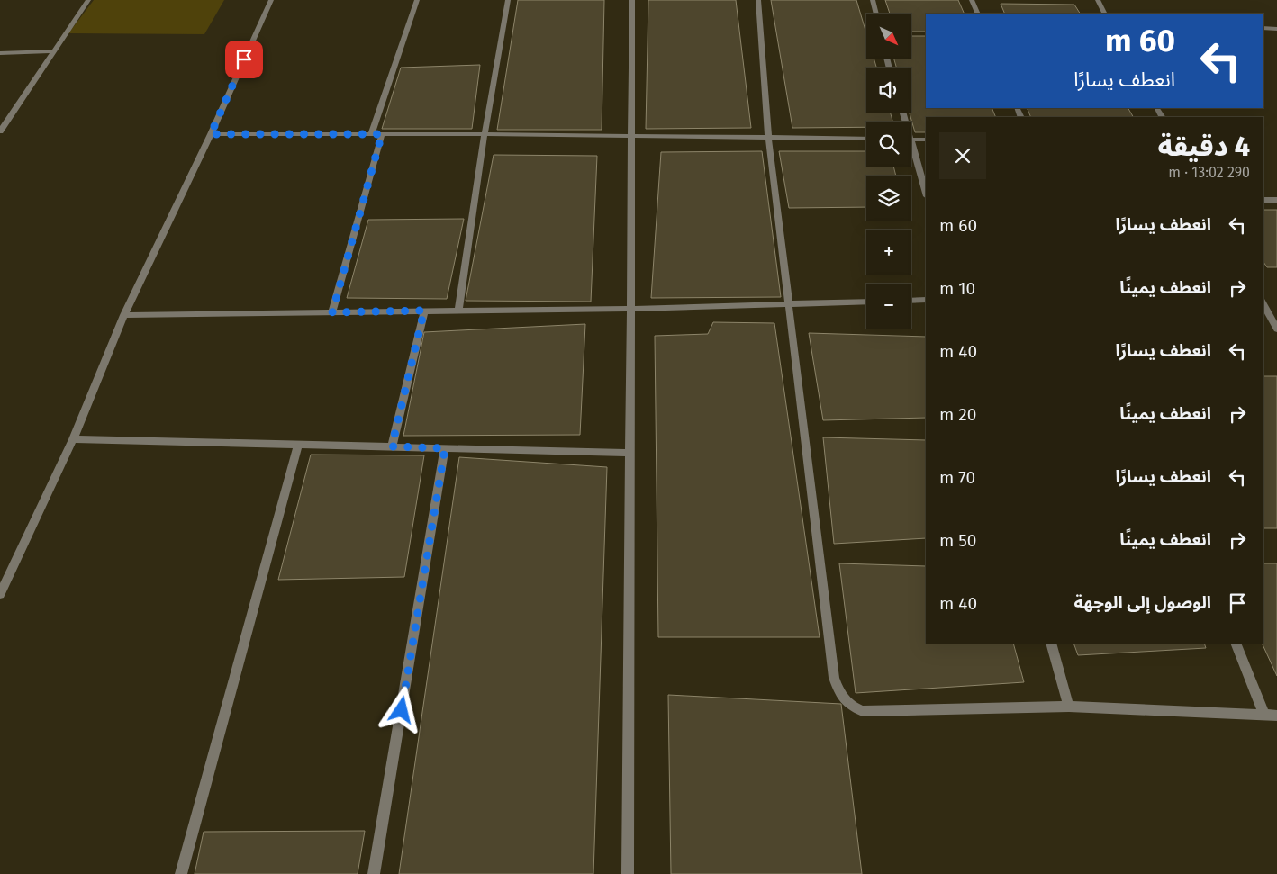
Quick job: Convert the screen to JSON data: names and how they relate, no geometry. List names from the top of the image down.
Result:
{
  "north": "bottom right",
  "page": {
    "map_buttons": ["+", "−"],
    "turn": ["60 m", "انعطف يسارًا"],
    "heading": ["4 دقيقة", "290 m · 13:02"],
    "list": [
      {
        "name": "انعطف يسارًا",
        "value": "60 m"
      },
      {
        "name": "انعطف يمينًا",
        "value": "10 m"
      },
      {
        "name": "انعطف يسارًا",
        "value": "40 m"
      },
      {
        "name": "انعطف يمينًا",
        "value": "20 m"
      },
      {
        "name": "انعطف يسارًا",
        "value": "70 m"
      },
      {
        "name": "انعطف يمينًا",
        "value": "50 m"
      },
      {
        "name": "الوصول إلى الوجهة",
        "value": "40 m"
      }
    ]
  }
}
